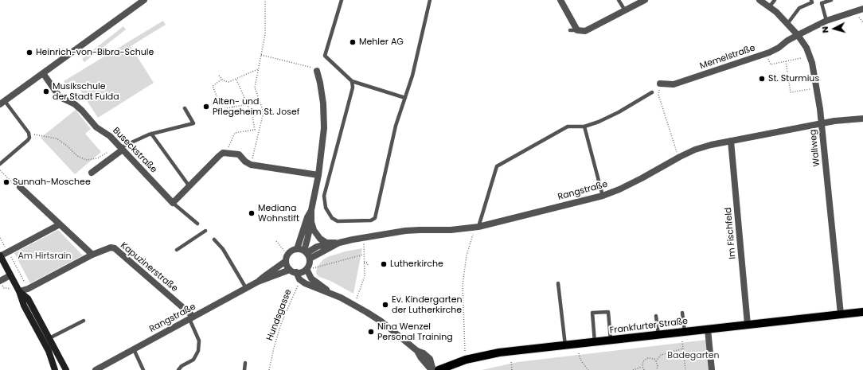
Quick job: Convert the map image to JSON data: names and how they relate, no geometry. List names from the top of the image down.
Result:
{
  "streets": {
    "main road": ["Frankfurter Straße"],
    "street": [
      "Memelstraße",
      "Wallweg",
      "Buseckstraße",
      "Rangstraße",
      "Im Fischfeld",
      "Kapuzinerstraße"
    ],
    "path": ["Hundsgasse"]
  },
  "crossings": [
    ["Memelstraße", "Wallweg"],
    ["Wallweg", "Rangstraße"],
    ["Wallweg", "Frankfurter Straße"],
    ["Rangstraße", "Im Fischfeld"],
    ["Rangstraße", "Kapuzinerstraße"],
    ["Im Fischfeld", "Frankfurter Straße"]
  ],
  "parks": ["Am Hirtsrain", "Badegarten"],
  "places": [
    "Mehler AG",
    "Heinrich-von-Bibra-Schule",
    "St. Sturmius",
    "Musikschule der Stadt Fulda",
    "Alten- und Pflegeheim St. Josef",
    "Sunnah-Moschee",
    "Mediana Wohnstift",
    "Lutherkirche",
    "Ev. Kindergarten der Lutherkirche",
    "Nina Wenzel Personal Training"
  ],
  "north": "left"
}
